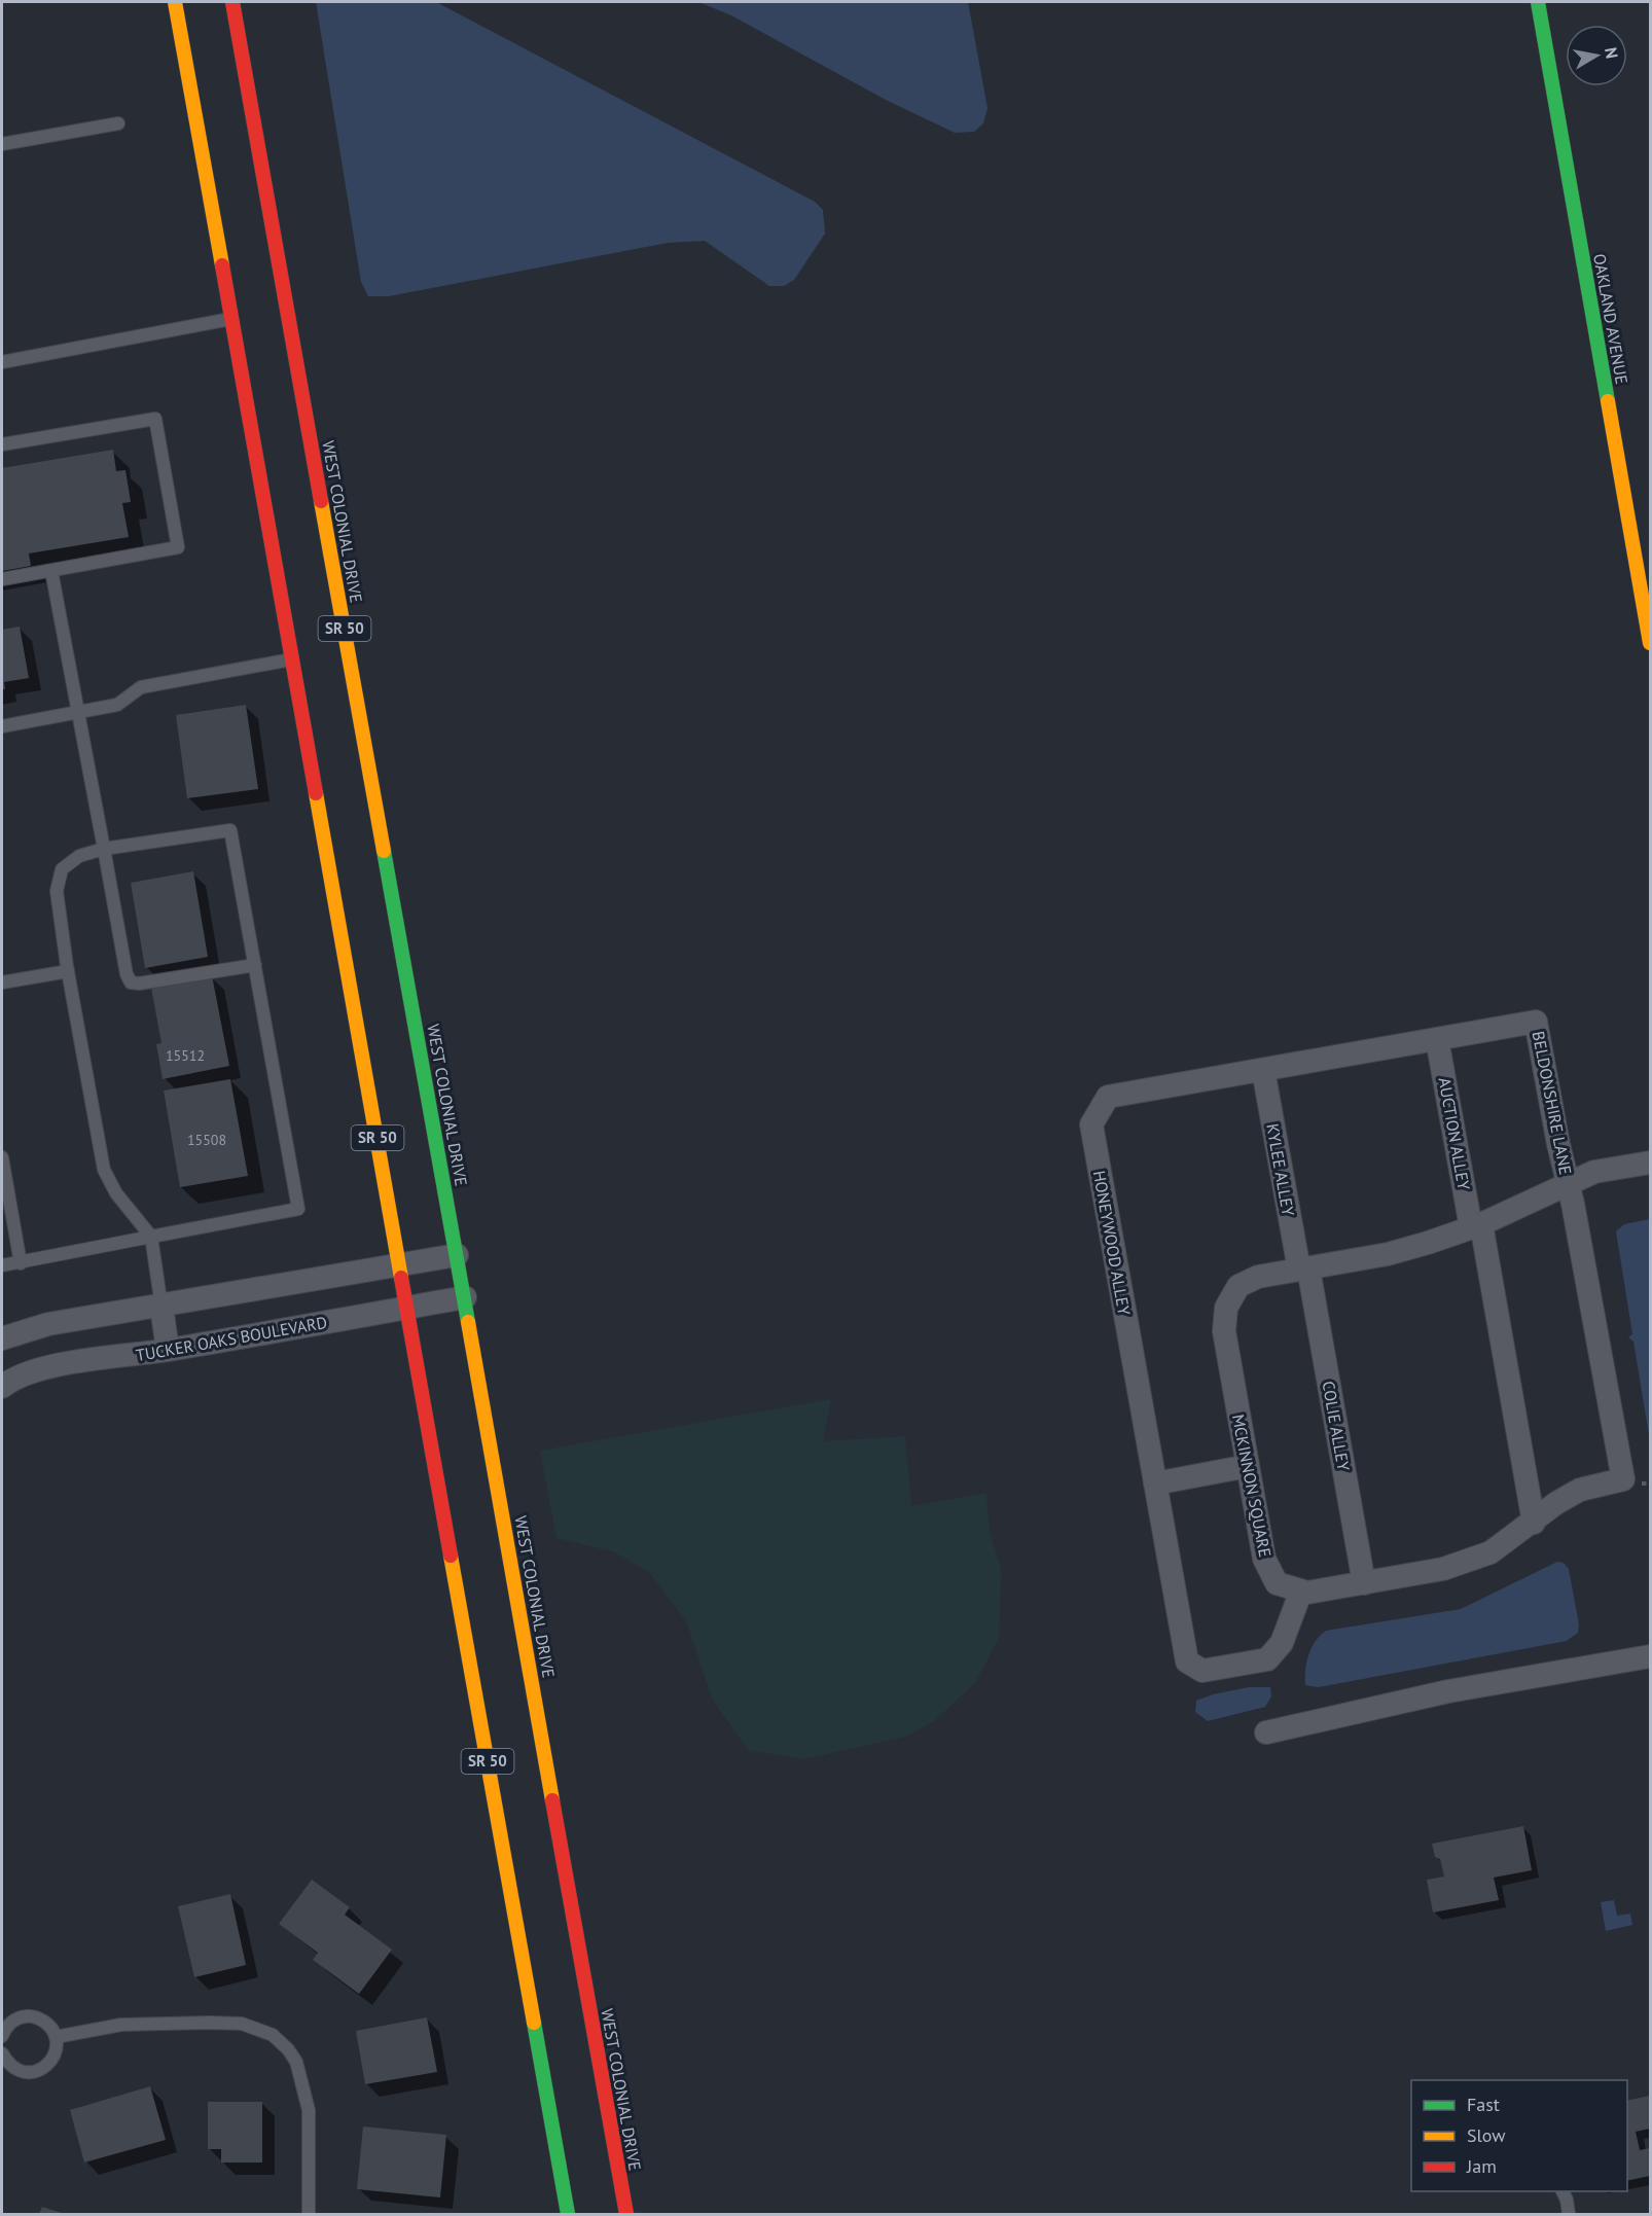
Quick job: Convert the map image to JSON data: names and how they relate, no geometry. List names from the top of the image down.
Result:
{
  "streets": {
    "main road": ["OAKLAND AVENUE", "WEST COLONIAL DRIVE", "SR 50"],
    "street": [
      "BELDONSHIRE LANE",
      "AUCTION ALLEY",
      "KYLEE ALLEY",
      "HONEYWOOD ALLEY",
      "TUCKER OAKS BOULEVARD",
      "COLIE ALLEY",
      "MCKINNON SQUARE"
    ]
  },
  "crossings": [
    ["WEST COLONIAL DRIVE", "TUCKER OAKS BOULEVARD"],
    ["SR 50", "TUCKER OAKS BOULEVARD"],
    ["BELDONSHIRE LANE", "HONEYWOOD ALLEY"],
    ["BELDONSHIRE LANE", "MCKINNON SQUARE"],
    ["AUCTION ALLEY", "HONEYWOOD ALLEY"],
    ["AUCTION ALLEY", "MCKINNON SQUARE"],
    ["KYLEE ALLEY", "HONEYWOOD ALLEY"],
    ["KYLEE ALLEY", "COLIE ALLEY"],
    ["KYLEE ALLEY", "MCKINNON SQUARE"],
    ["HONEYWOOD ALLEY", "MCKINNON SQUARE"],
    ["COLIE ALLEY", "MCKINNON SQUARE"]
  ],
  "house_numbers": ["15512", "15508"],
  "legend": ["Fast", "Slow", "Jam"],
  "north": "right"
}
